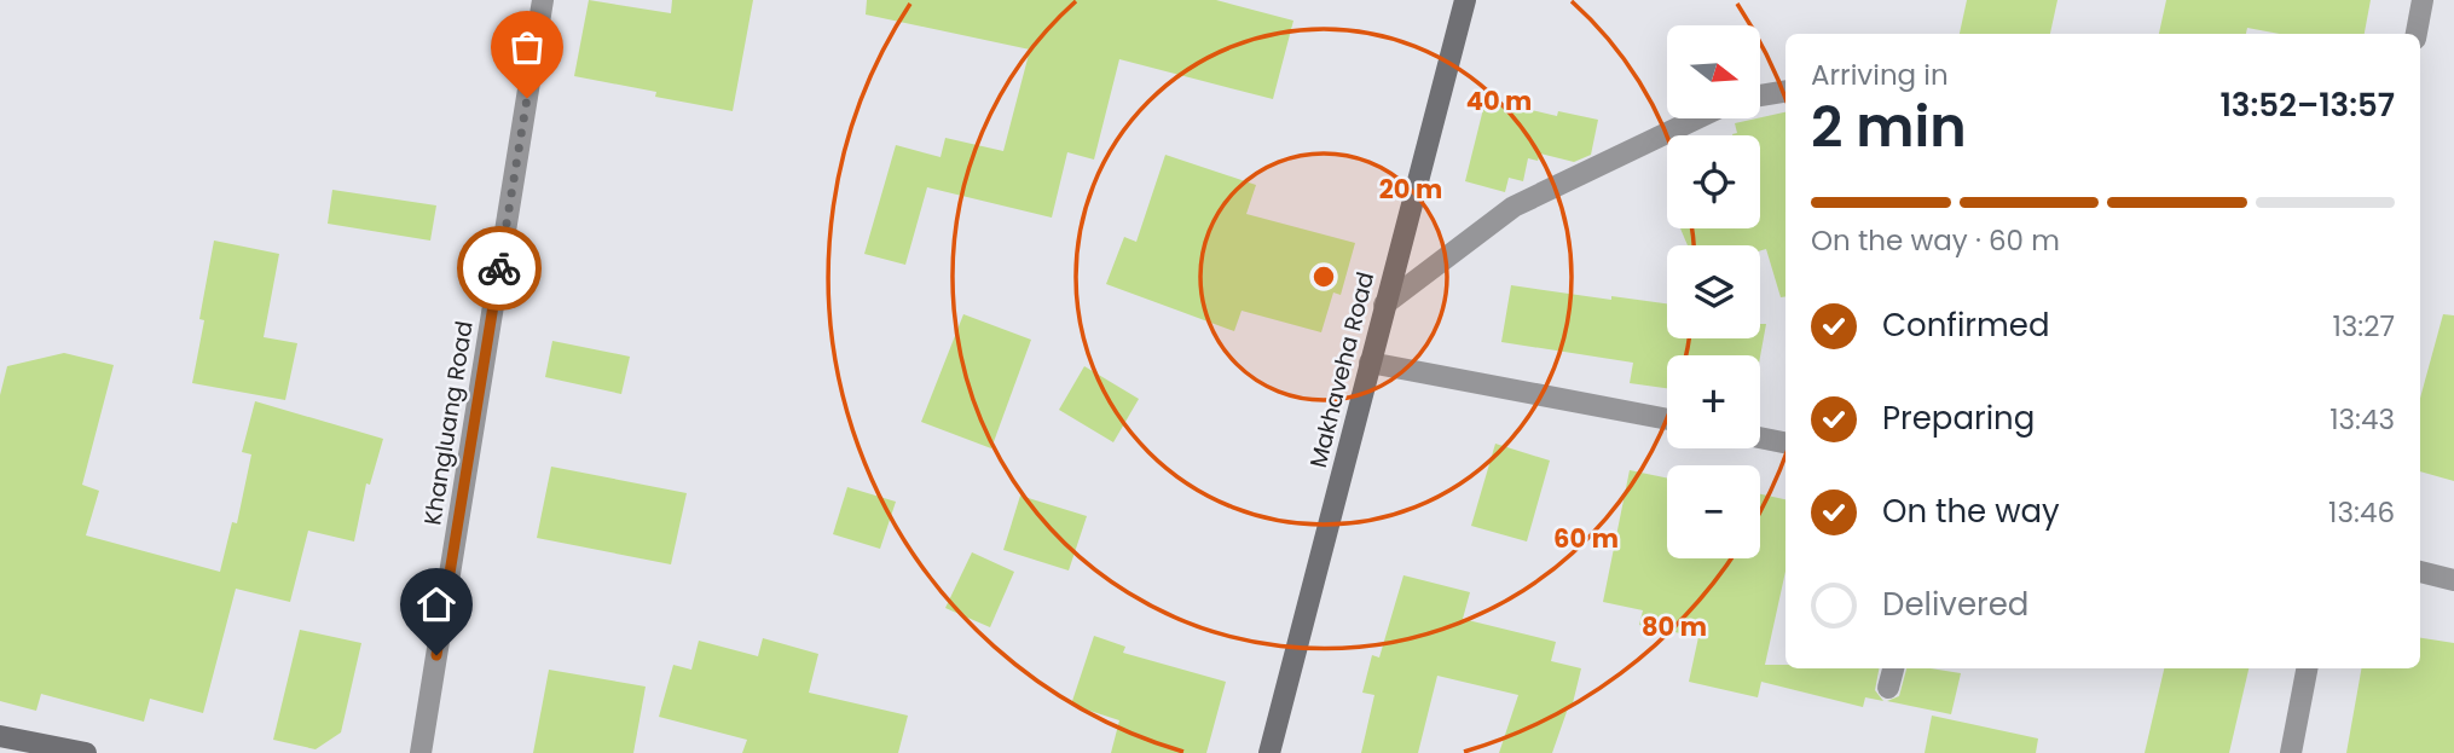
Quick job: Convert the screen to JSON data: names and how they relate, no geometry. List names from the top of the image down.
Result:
{
  "streets": {
    "street": ["Makhaveha Road", "Khangluang Road"]
  },
  "north": "right",
  "page": {
    "map_buttons": ["+", "−"],
    "heading": ["2 min", "Arriving in", "13:52–13:57"],
    "bar": "On the way · 60 m",
    "list": [
      ["Confirmed", "13:27"],
      ["Preparing", "13:43"],
      ["On the way", "13:46"],
      "Delivered"
    ]
  },
  "rings": [
    "40 m",
    "20 m",
    "60 m",
    "80 m"
  ]
}
